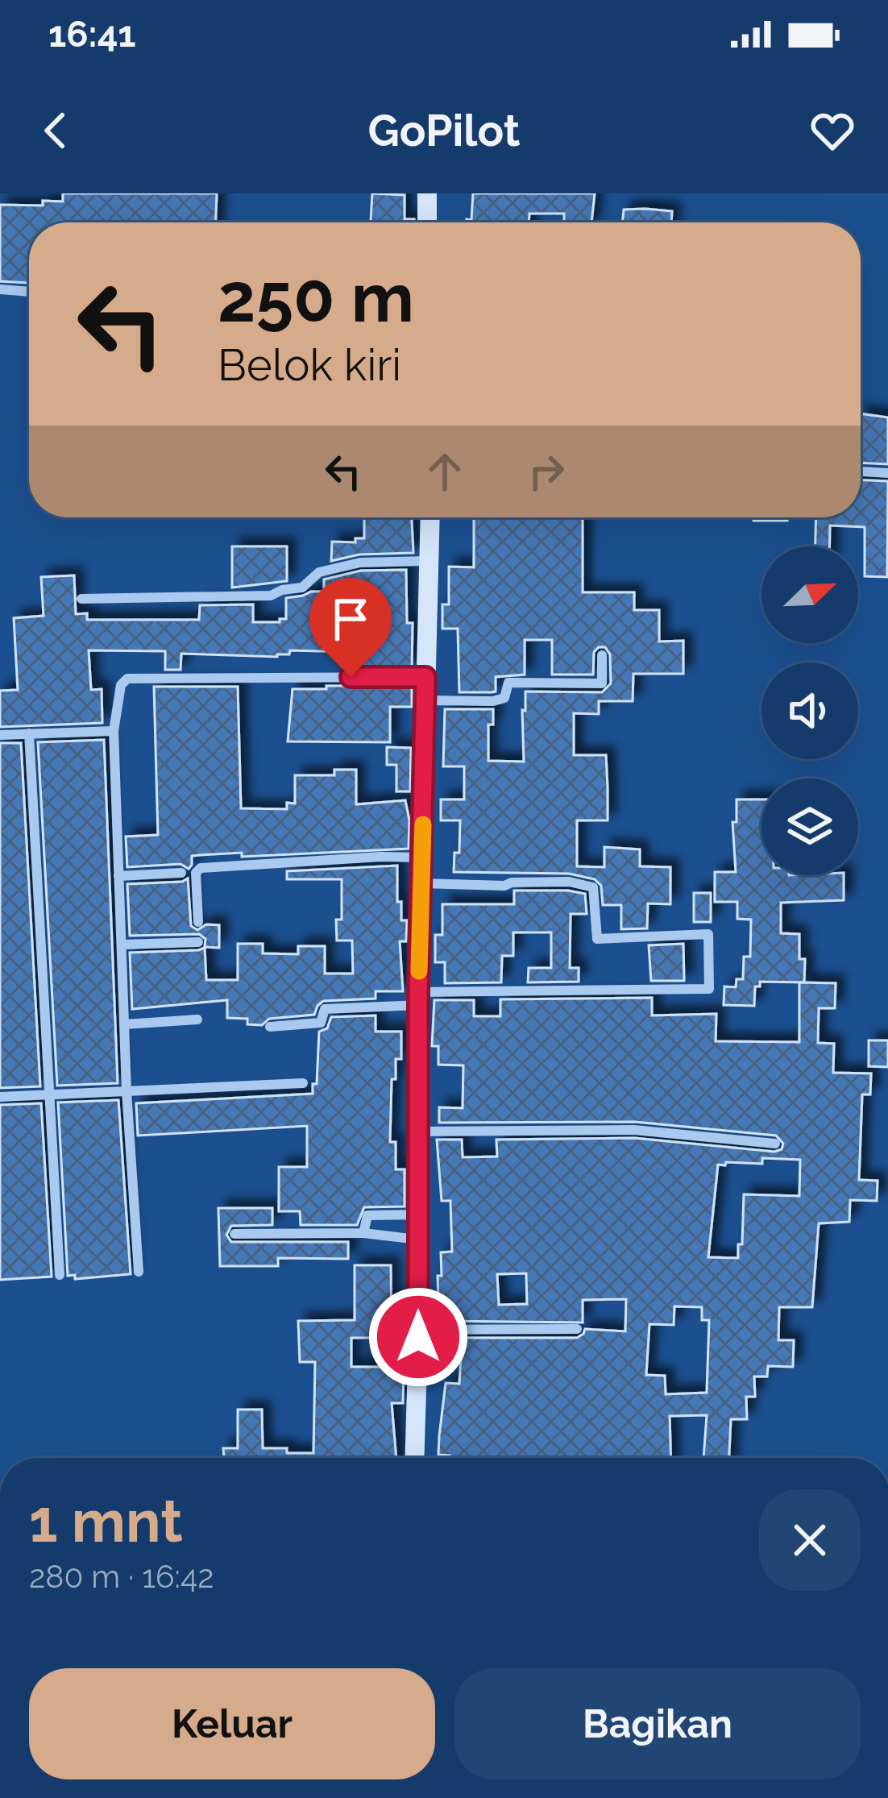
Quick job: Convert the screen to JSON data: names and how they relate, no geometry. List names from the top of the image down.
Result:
{
  "north": "top right",
  "page": {
    "status": "16:41",
    "header": "GoPilot",
    "turn": ["250 m", "Belok kiri"],
    "heading": ["1 mnt", "280 m · 16:42"],
    "buttons": ["Keluar", "Bagikan"]
  }
}
